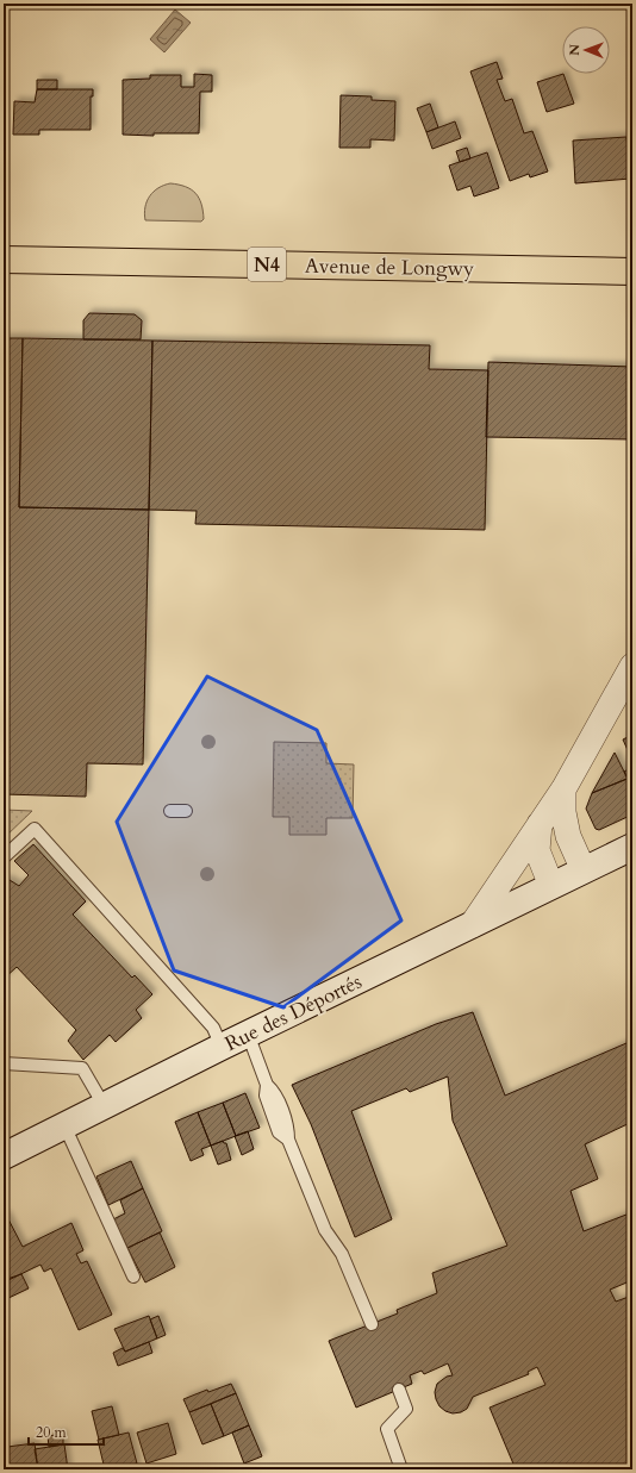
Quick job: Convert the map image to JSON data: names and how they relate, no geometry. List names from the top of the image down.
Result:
{
  "streets": {
    "main road": ["N4", "Avenue de Longwy", "Rue des Déportés"]
  },
  "scale_bar": "20 m",
  "north": "left"
}
